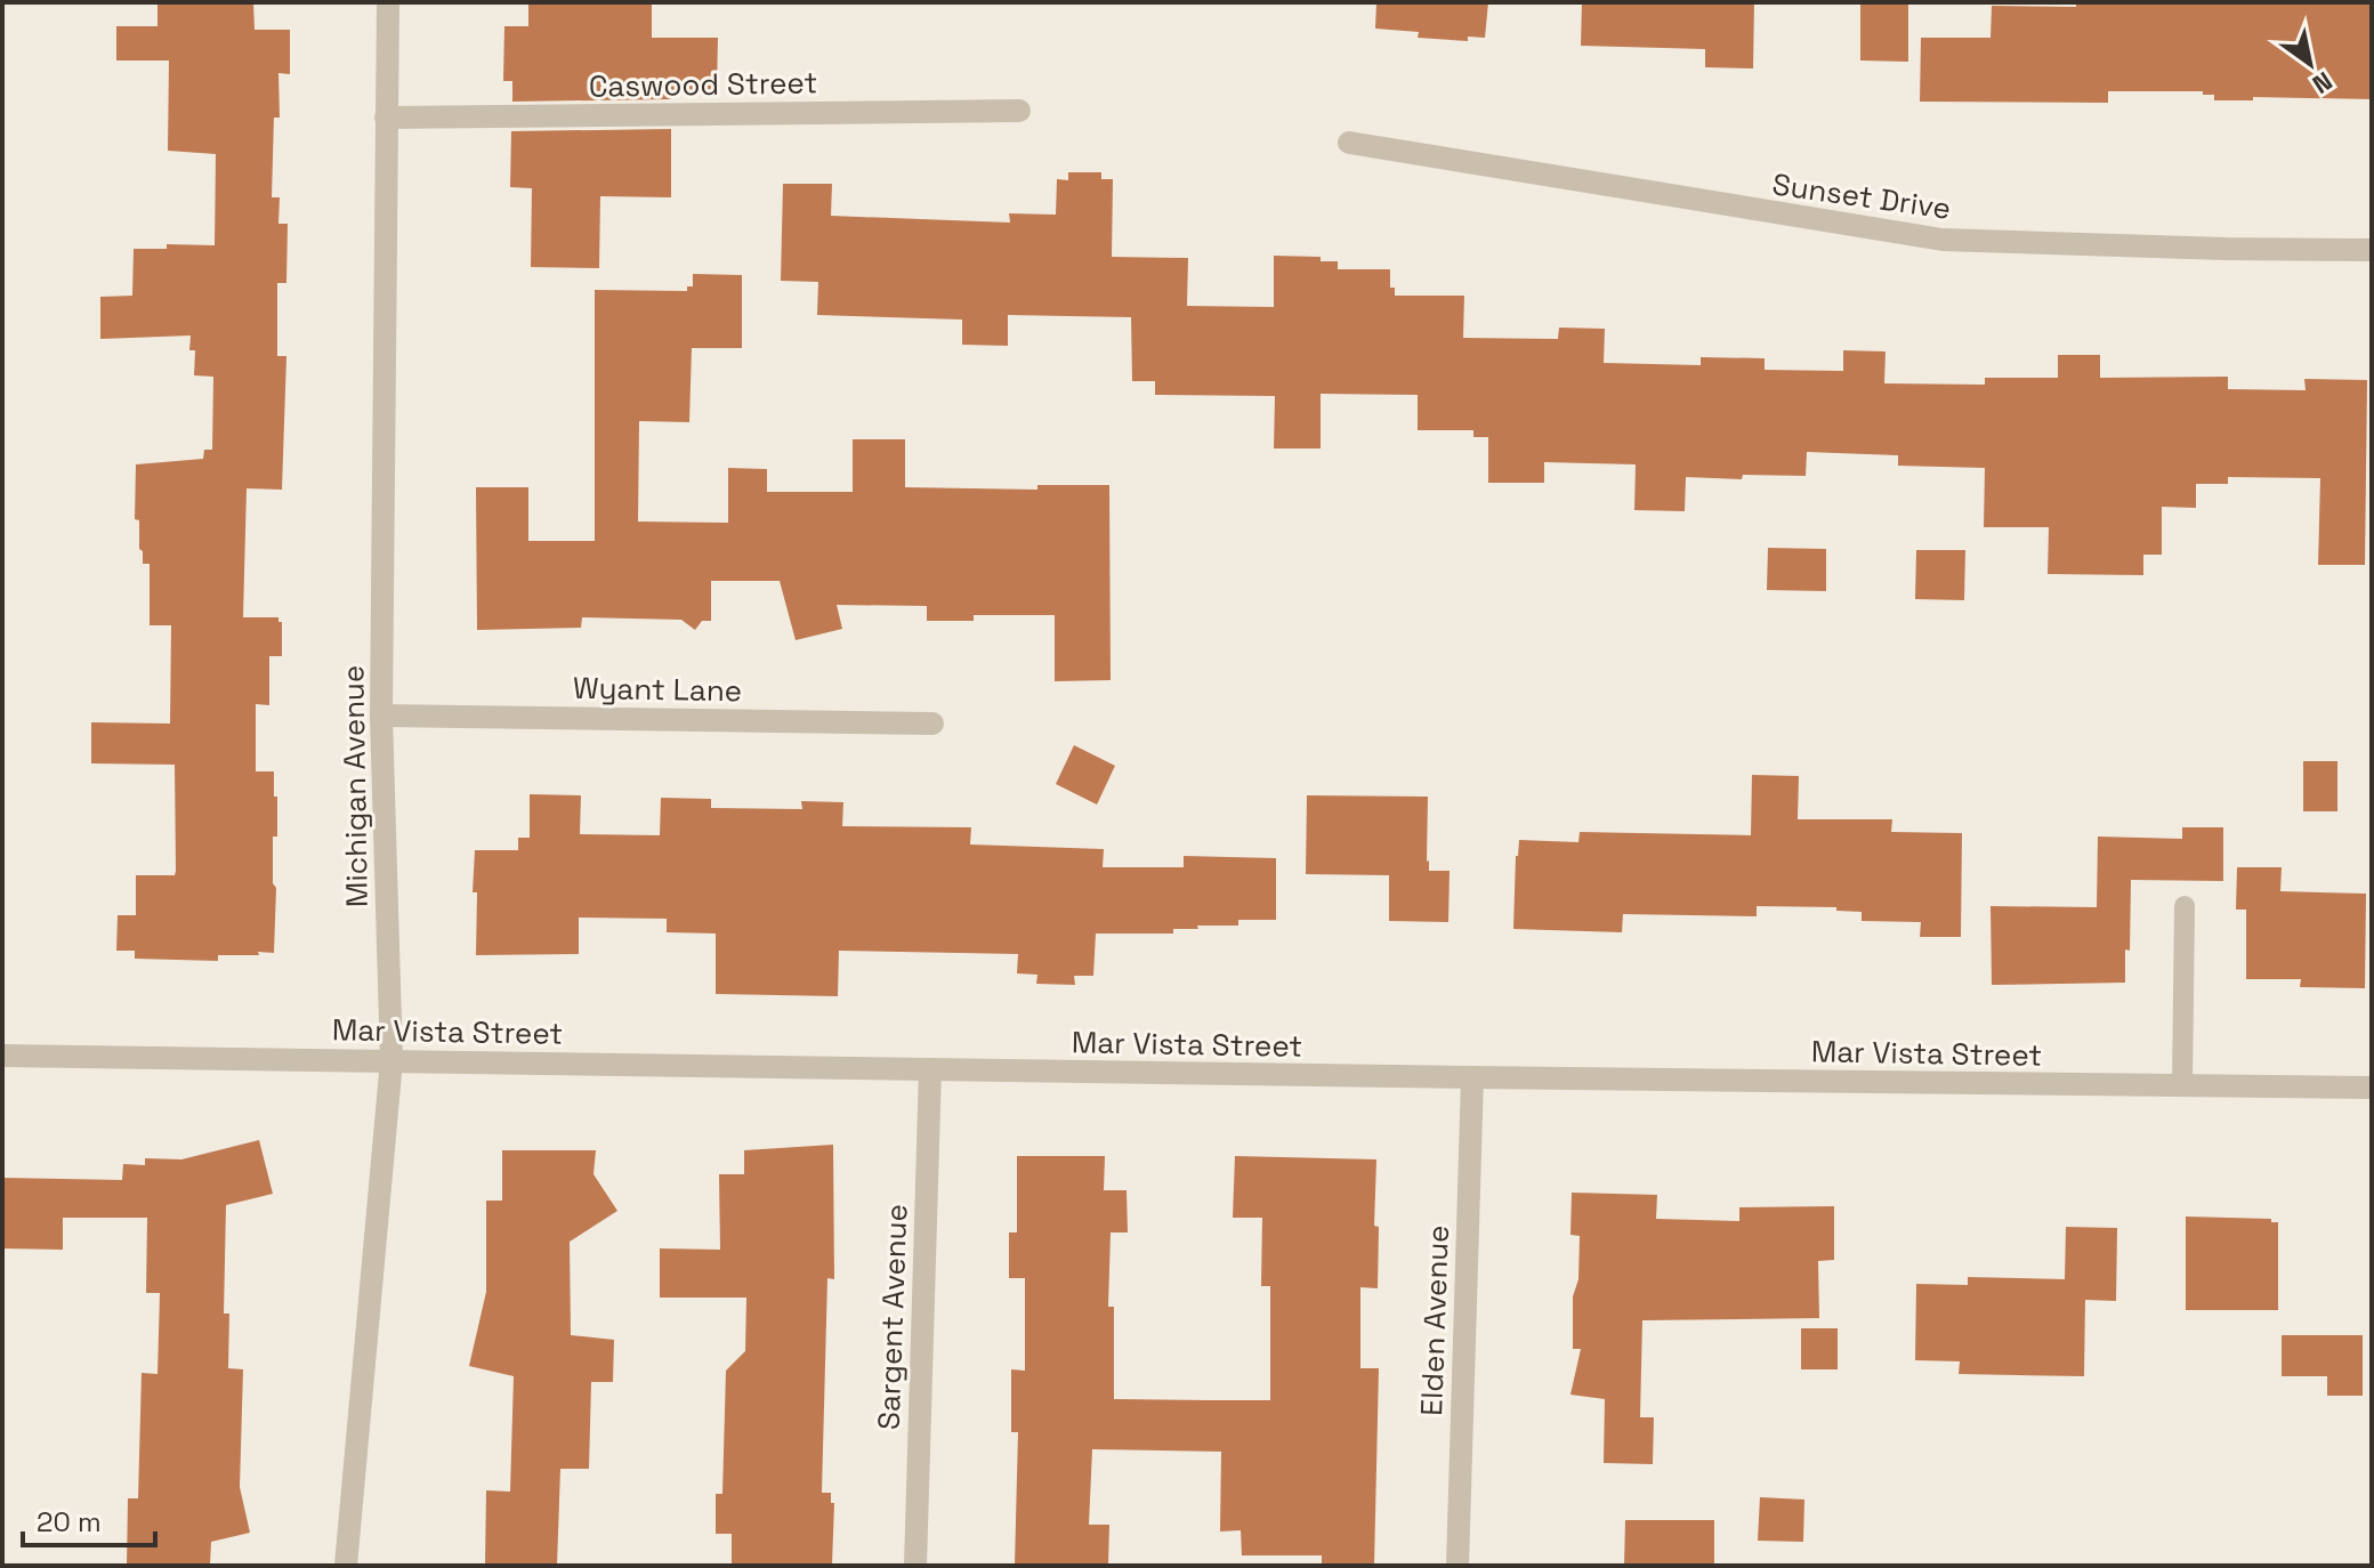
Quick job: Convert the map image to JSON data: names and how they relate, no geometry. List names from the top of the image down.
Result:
{
  "streets": {
    "street": [
      "Caswood Street",
      "Sunset Drive",
      "Wyant Lane",
      "Michigan Avenue",
      "Mar Vista Street",
      "Sargent Avenue",
      "Elden Avenue"
    ]
  },
  "crossings": [
    ["Caswood Street", "Michigan Avenue"],
    ["Wyant Lane", "Michigan Avenue"],
    ["Michigan Avenue", "Mar Vista Street"],
    ["Mar Vista Street", "Sargent Avenue"],
    ["Mar Vista Street", "Elden Avenue"]
  ],
  "scale_bar": "20 m",
  "north": "bottom right"
}
